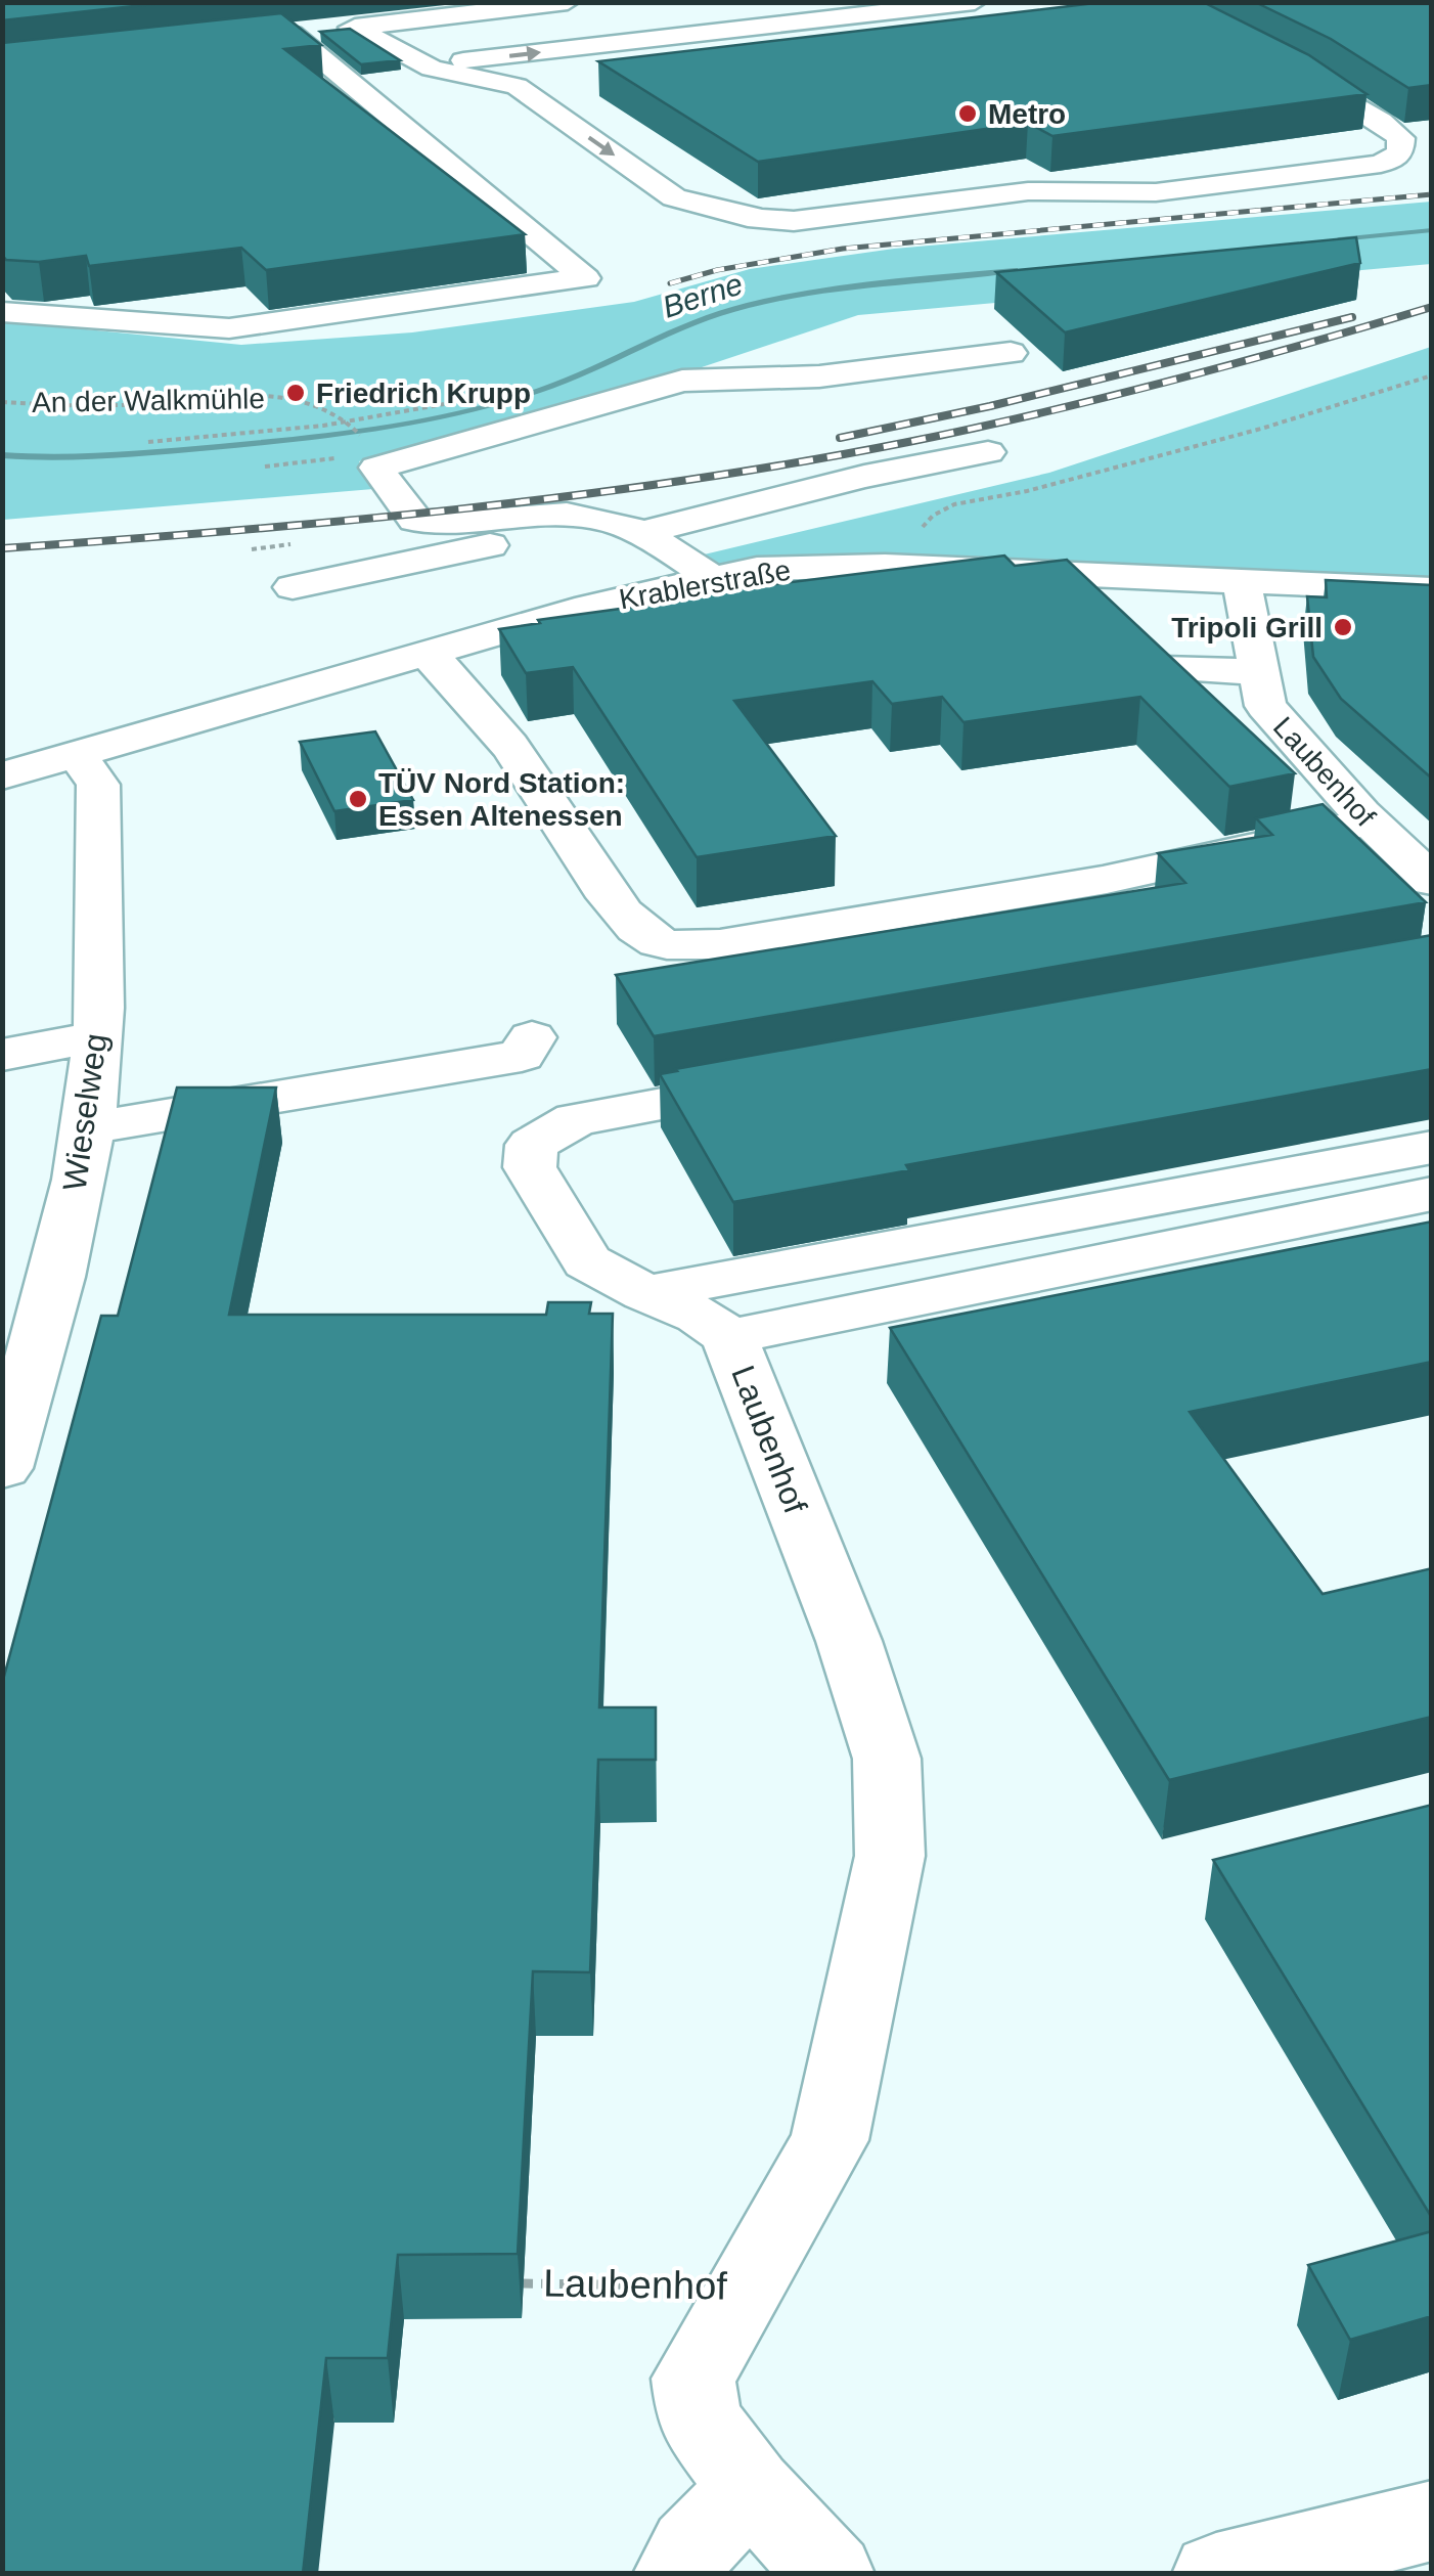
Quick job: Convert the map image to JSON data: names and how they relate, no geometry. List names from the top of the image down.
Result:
{
  "streets": {
    "street": ["Krablerstraße", "Laubenhof", "Wieselweg"],
    "path": ["An der Walkmühle"]
  },
  "crossings": [
    ["Krablerstraße", "Laubenhof"],
    ["Krablerstraße", "Wieselweg"]
  ],
  "water": ["Berne"],
  "places": [
    "Metro",
    "Friedrich Krupp",
    "Tripoli Grill",
    "TÜV Nord Station: Essen Altenessen"
  ]
}
